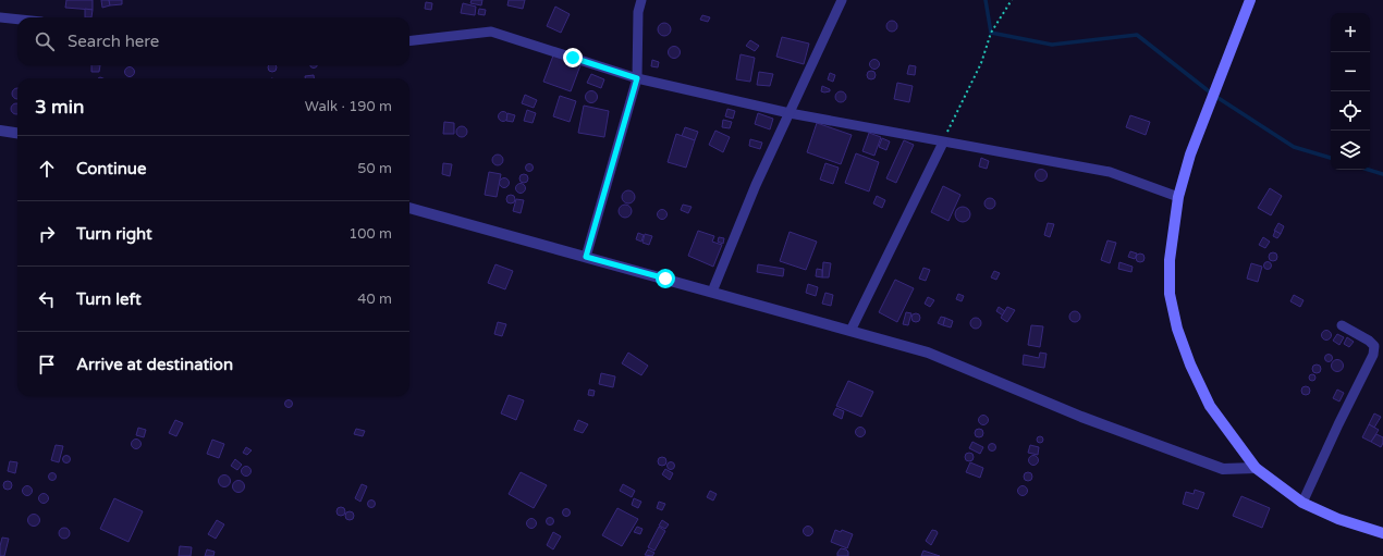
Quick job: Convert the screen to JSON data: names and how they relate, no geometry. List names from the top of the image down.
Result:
{
  "page": {
    "map_buttons": ["+", "−"],
    "search": "Search here",
    "heading": ["3 min", "Walk · 190 m"],
    "list": [
      ["Continue", "50 m"],
      ["Turn right", "100 m"],
      ["Turn left", "40 m"],
      "Arrive at destination"
    ]
  }
}
